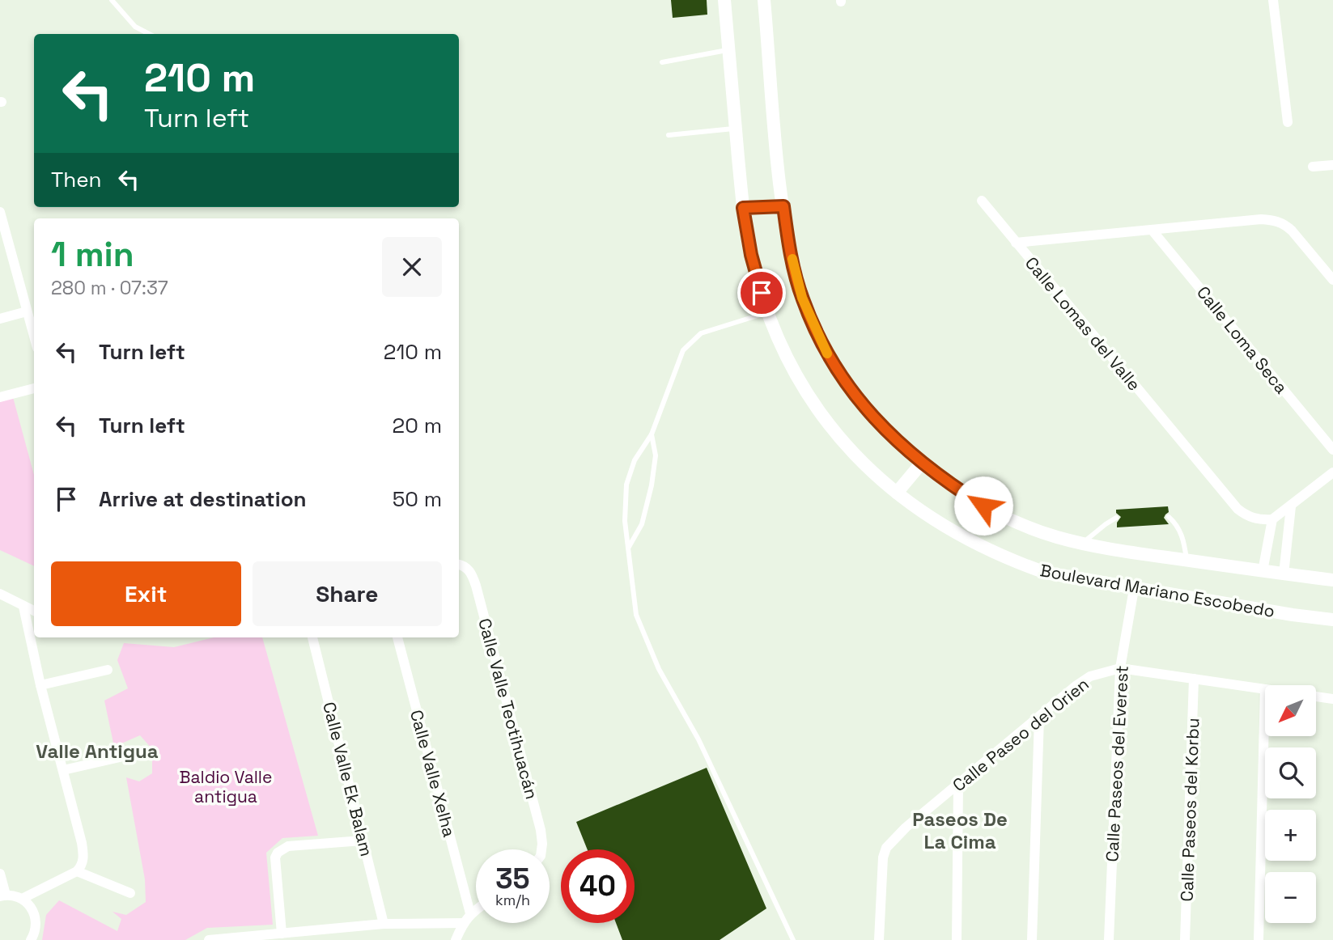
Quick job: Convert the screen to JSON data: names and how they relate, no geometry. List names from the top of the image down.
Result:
{
  "streets": {
    "street": [
      "Calle Lomas del Valle",
      "Calle Loma Seca",
      "Boulevard Mariano Escobedo",
      "Calle Valle Teotihuacán",
      "Calle Paseo del Orien",
      "Calle Paseos del Everest",
      "Calle Valle Xelha",
      "Calle Valle Ek Balam",
      "Calle Paseos del Korbu"
    ]
  },
  "crossings": [
    ["Calle Lomas del Valle", "Calle Loma Seca"],
    ["Boulevard Mariano Escobedo", "Calle Paseos del Everest"],
    ["Calle Paseo del Orien", "Calle Paseos del Everest"],
    ["Calle Paseo del Orien", "Calle Paseos del Korbu"]
  ],
  "districts": ["Valle Antigua", "Paseos De La Cima"],
  "parks": ["Baldio Valle antigua"],
  "north": "bottom left",
  "page": {
    "turn": ["210 m", "Turn left"],
    "then": "Then",
    "heading": ["1 min", "280 m · 07:37"],
    "list": [
      {
        "name": "Turn left",
        "value": "210 m"
      },
      {
        "name": "Turn left",
        "value": "20 m"
      },
      {
        "name": "Arrive at destination",
        "value": "50 m"
      }
    ],
    "buttons": ["Exit", "Share"],
    "map_buttons": ["+", "−"],
    "speed": "35 km/h",
    "limit": "40"
  }
}
